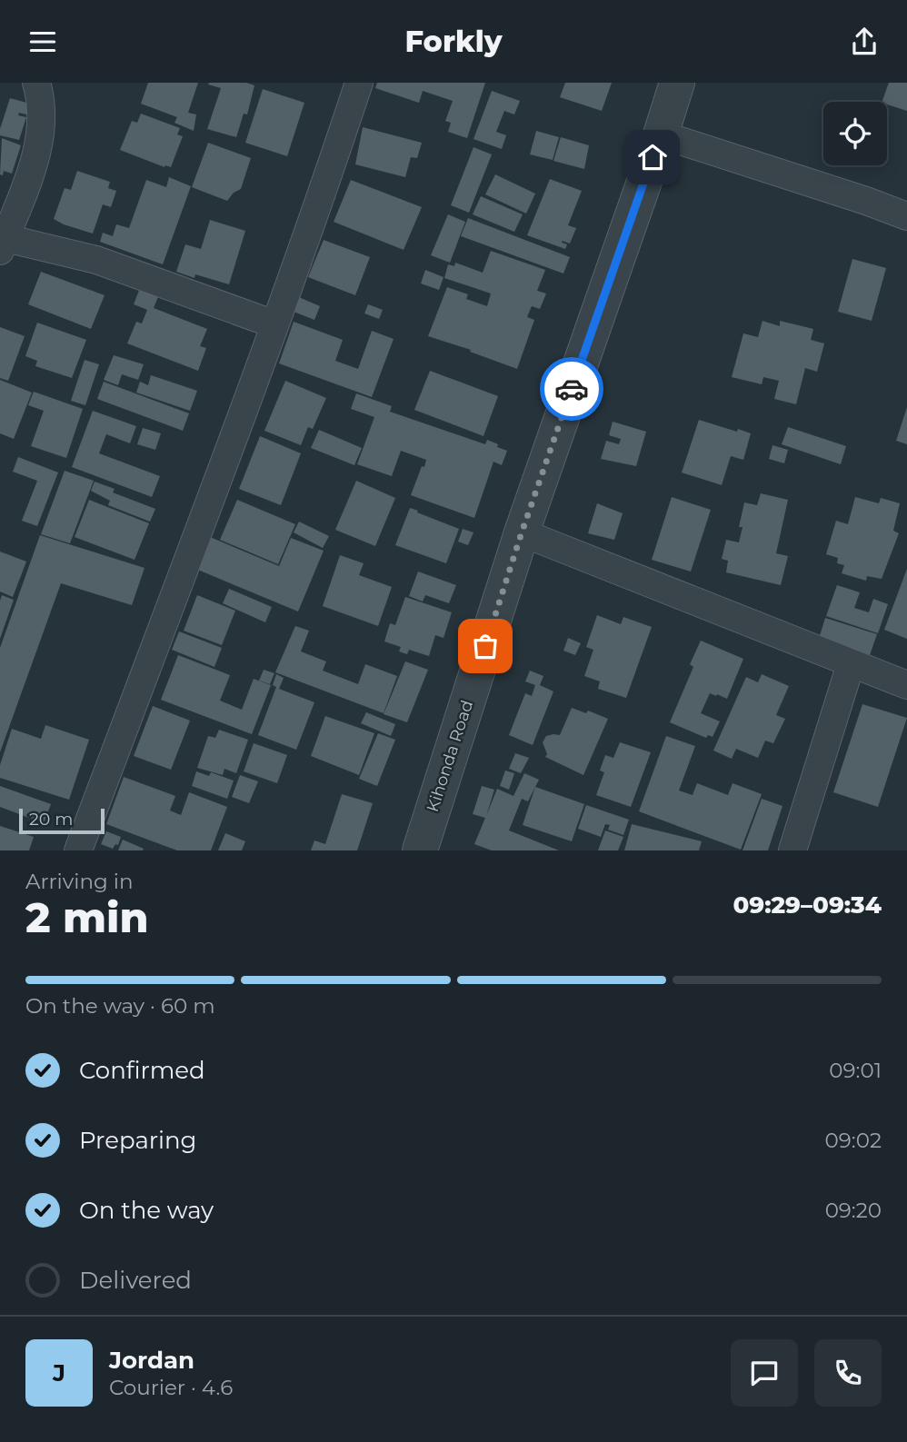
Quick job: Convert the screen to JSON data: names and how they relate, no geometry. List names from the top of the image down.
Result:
{
  "streets": {
    "street": ["Kihonda Road"]
  },
  "scale_bar": "20 m",
  "page": {
    "header": "Forkly",
    "scale": "20 m",
    "heading": ["2 min", "Arriving in", "09:29–09:34"],
    "panel": ["Jordan", "Courier · 4.6"],
    "bar": "On the way · 60 m",
    "list": [
      ["Confirmed", "09:01"],
      ["Preparing", "09:02"],
      ["On the way", "09:20"],
      "Delivered"
    ],
    "round": "J"
  }
}
